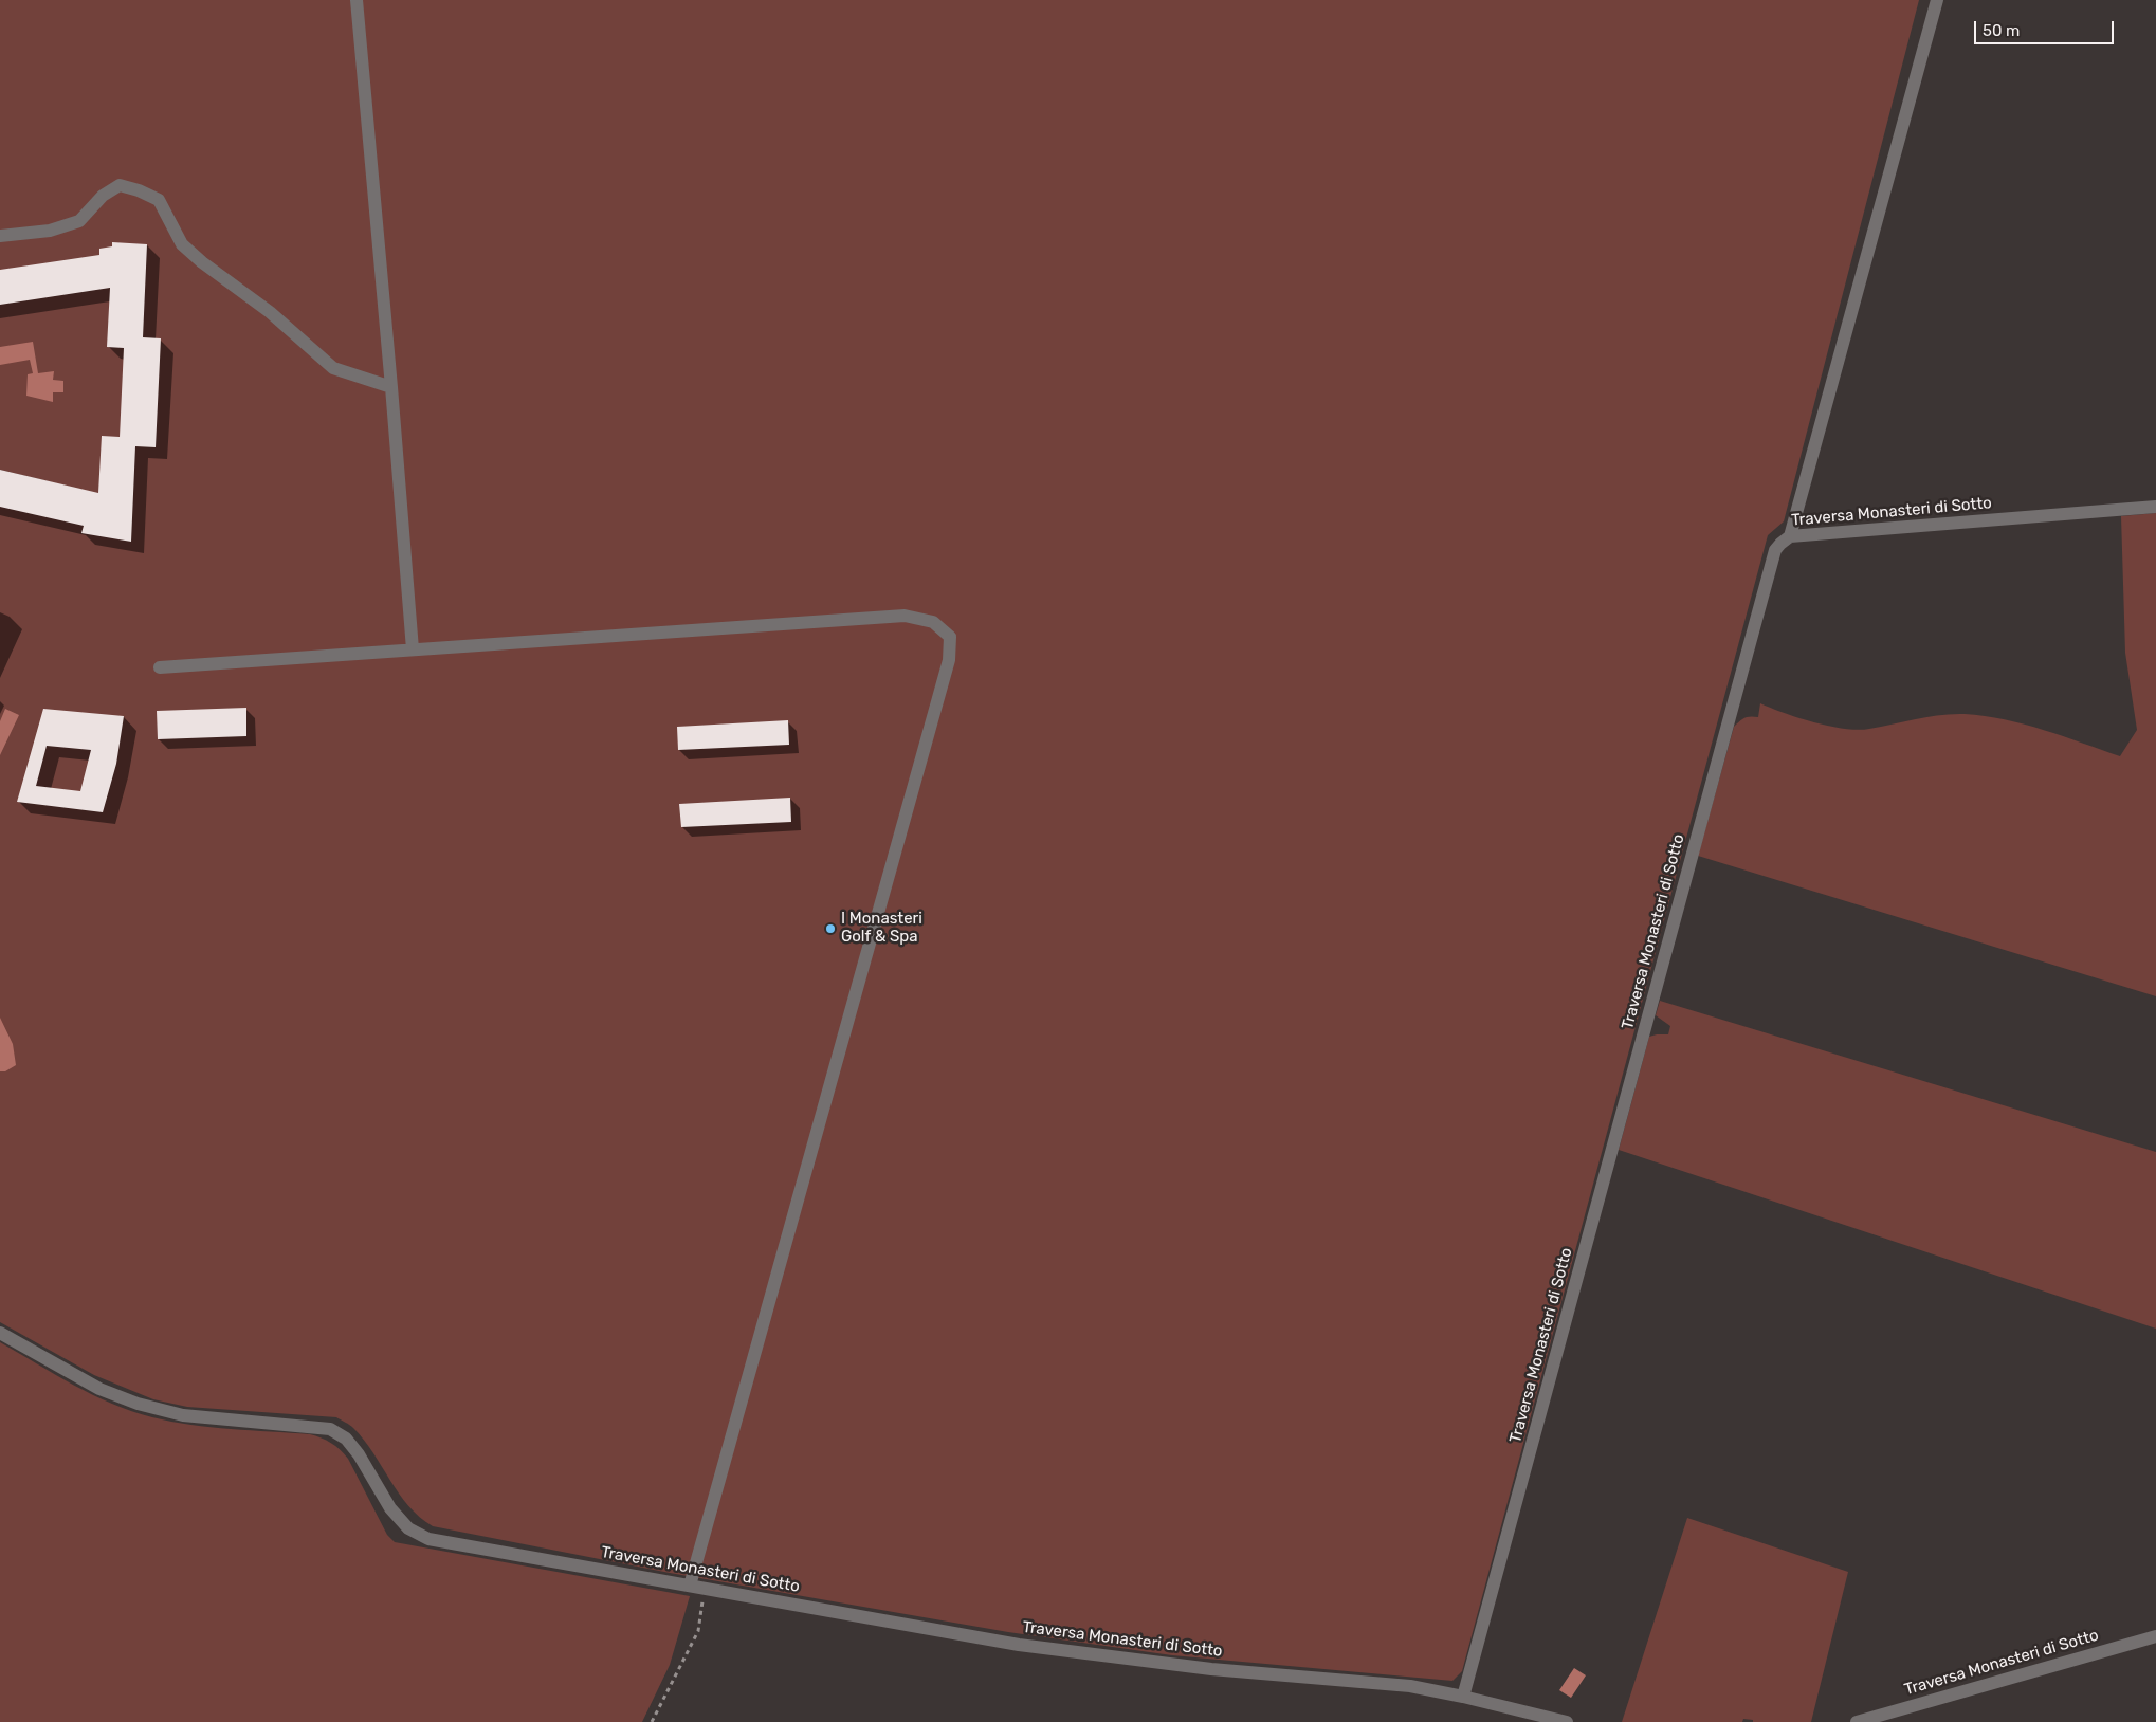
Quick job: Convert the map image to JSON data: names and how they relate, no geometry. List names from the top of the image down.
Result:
{
  "streets": {
    "street": ["Traversa Monasteri di Sotto"]
  },
  "places": ["I Monasteri Golf & Spa"],
  "scale_bar": "50 m"
}
